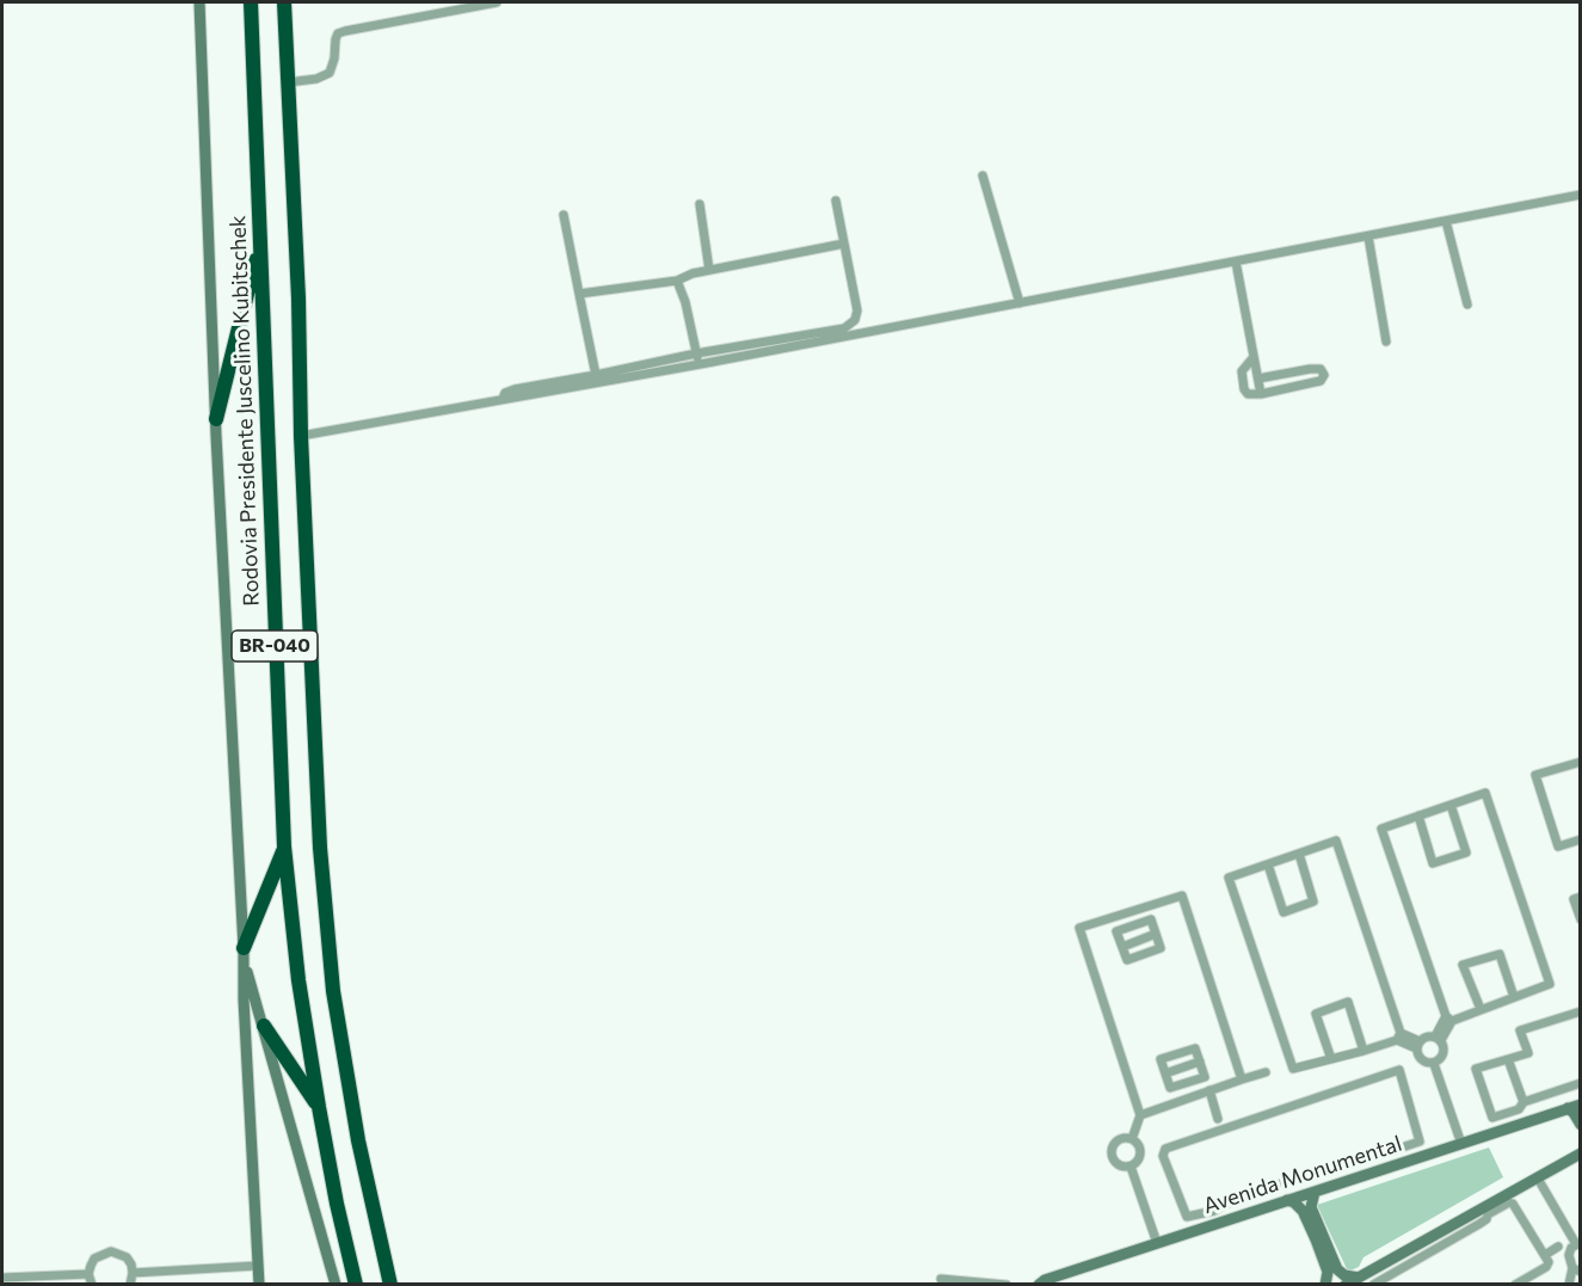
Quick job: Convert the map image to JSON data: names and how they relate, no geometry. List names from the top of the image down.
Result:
{
  "streets": {
    "highway": ["Rodovia Presidente Juscelino Kubitschek", "BR-040"],
    "street": ["Avenida Monumental"]
  }
}
